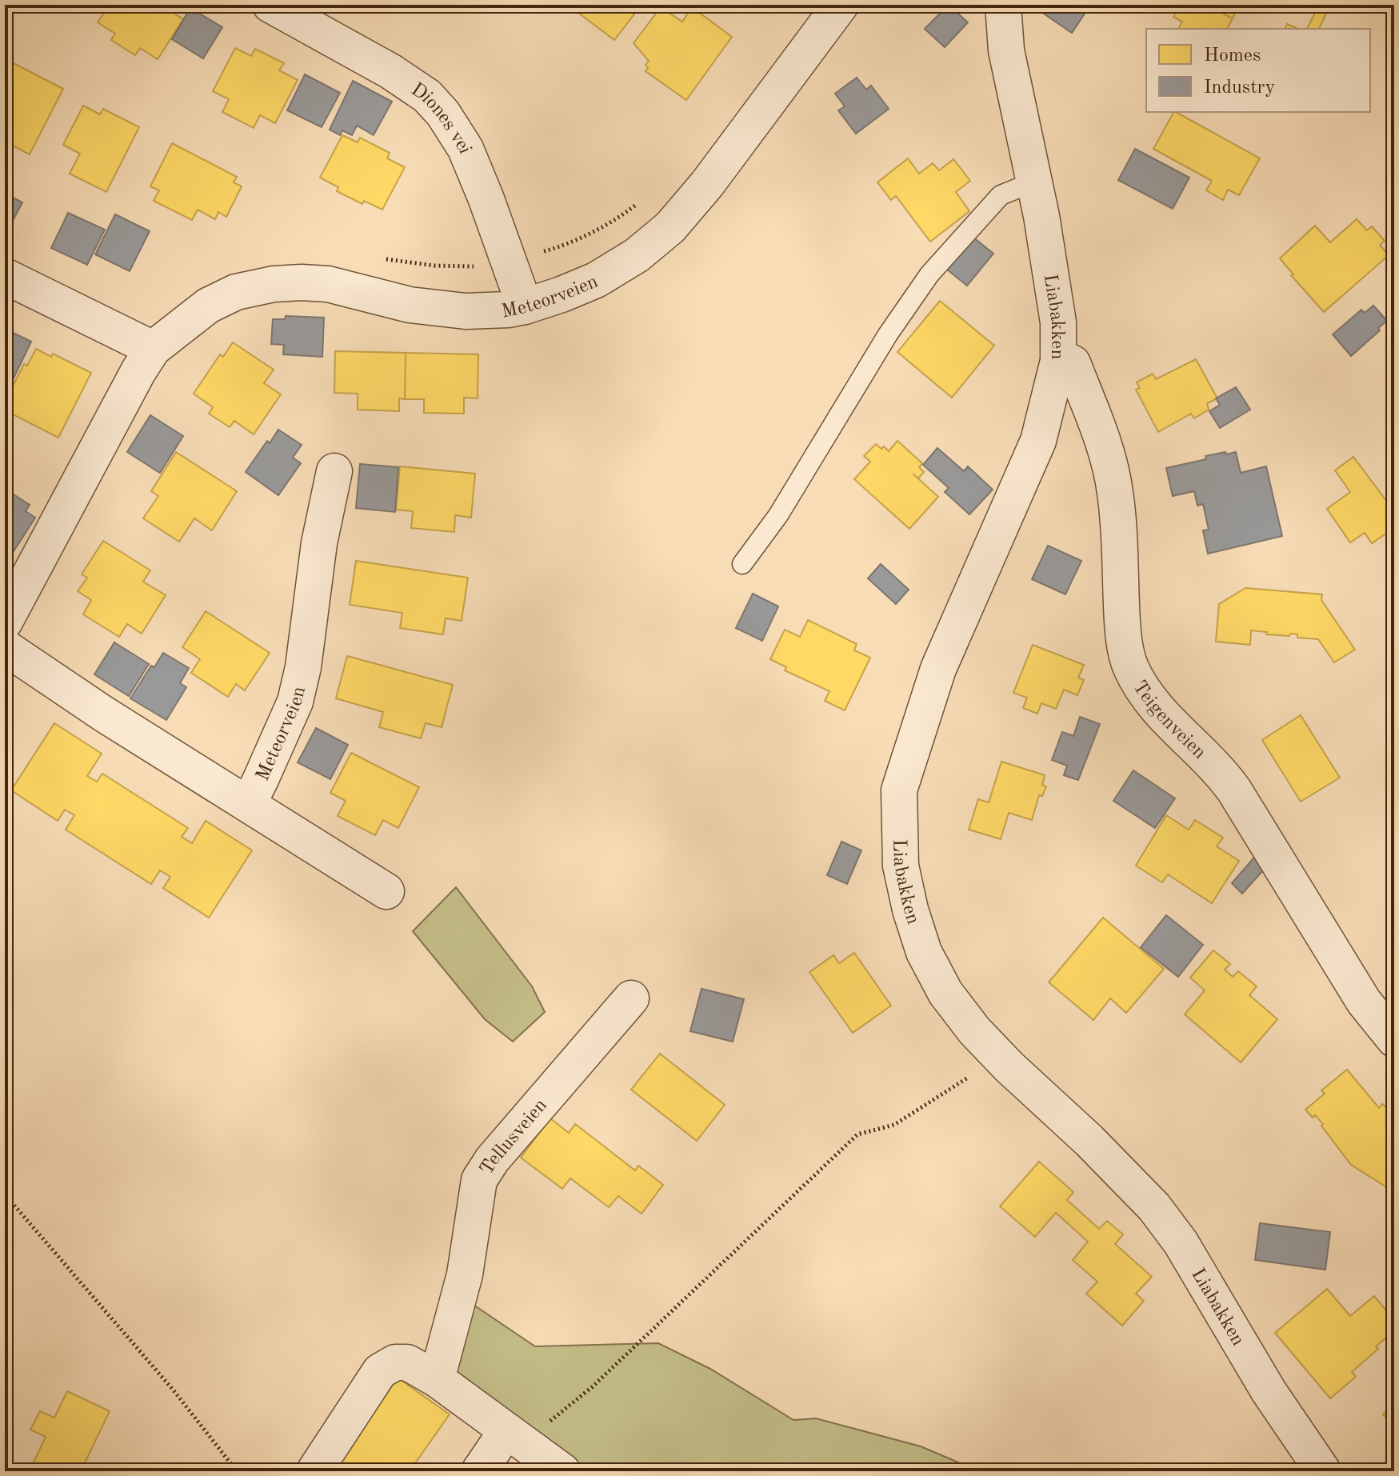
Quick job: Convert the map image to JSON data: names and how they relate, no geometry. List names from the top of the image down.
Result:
{
  "streets": {
    "street": [
      "Diones vei",
      "Meteorveien",
      "Liabakken",
      "Teigenveien",
      "Tellusveien"
    ]
  },
  "crossings": [
    ["Diones vei", "Meteorveien"],
    ["Liabakken", "Teigenveien"]
  ],
  "legend": ["Homes", "Industry"]
}
